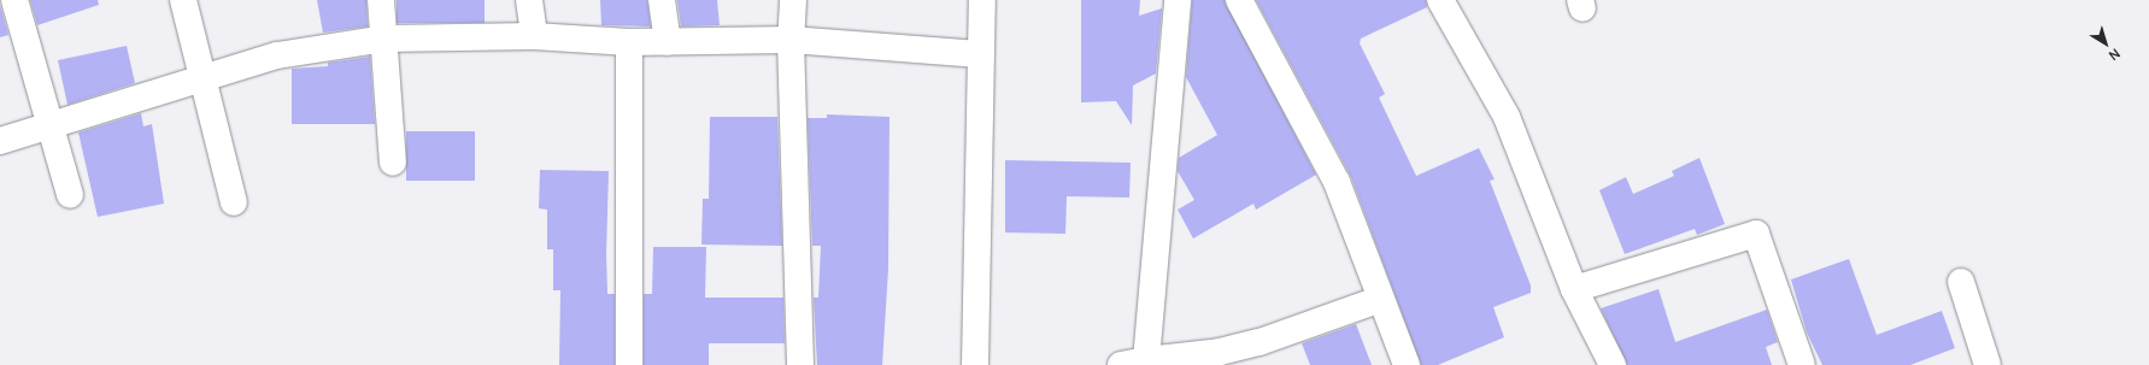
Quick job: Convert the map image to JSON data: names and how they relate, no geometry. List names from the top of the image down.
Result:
{
  "north": "bottom right"
}
